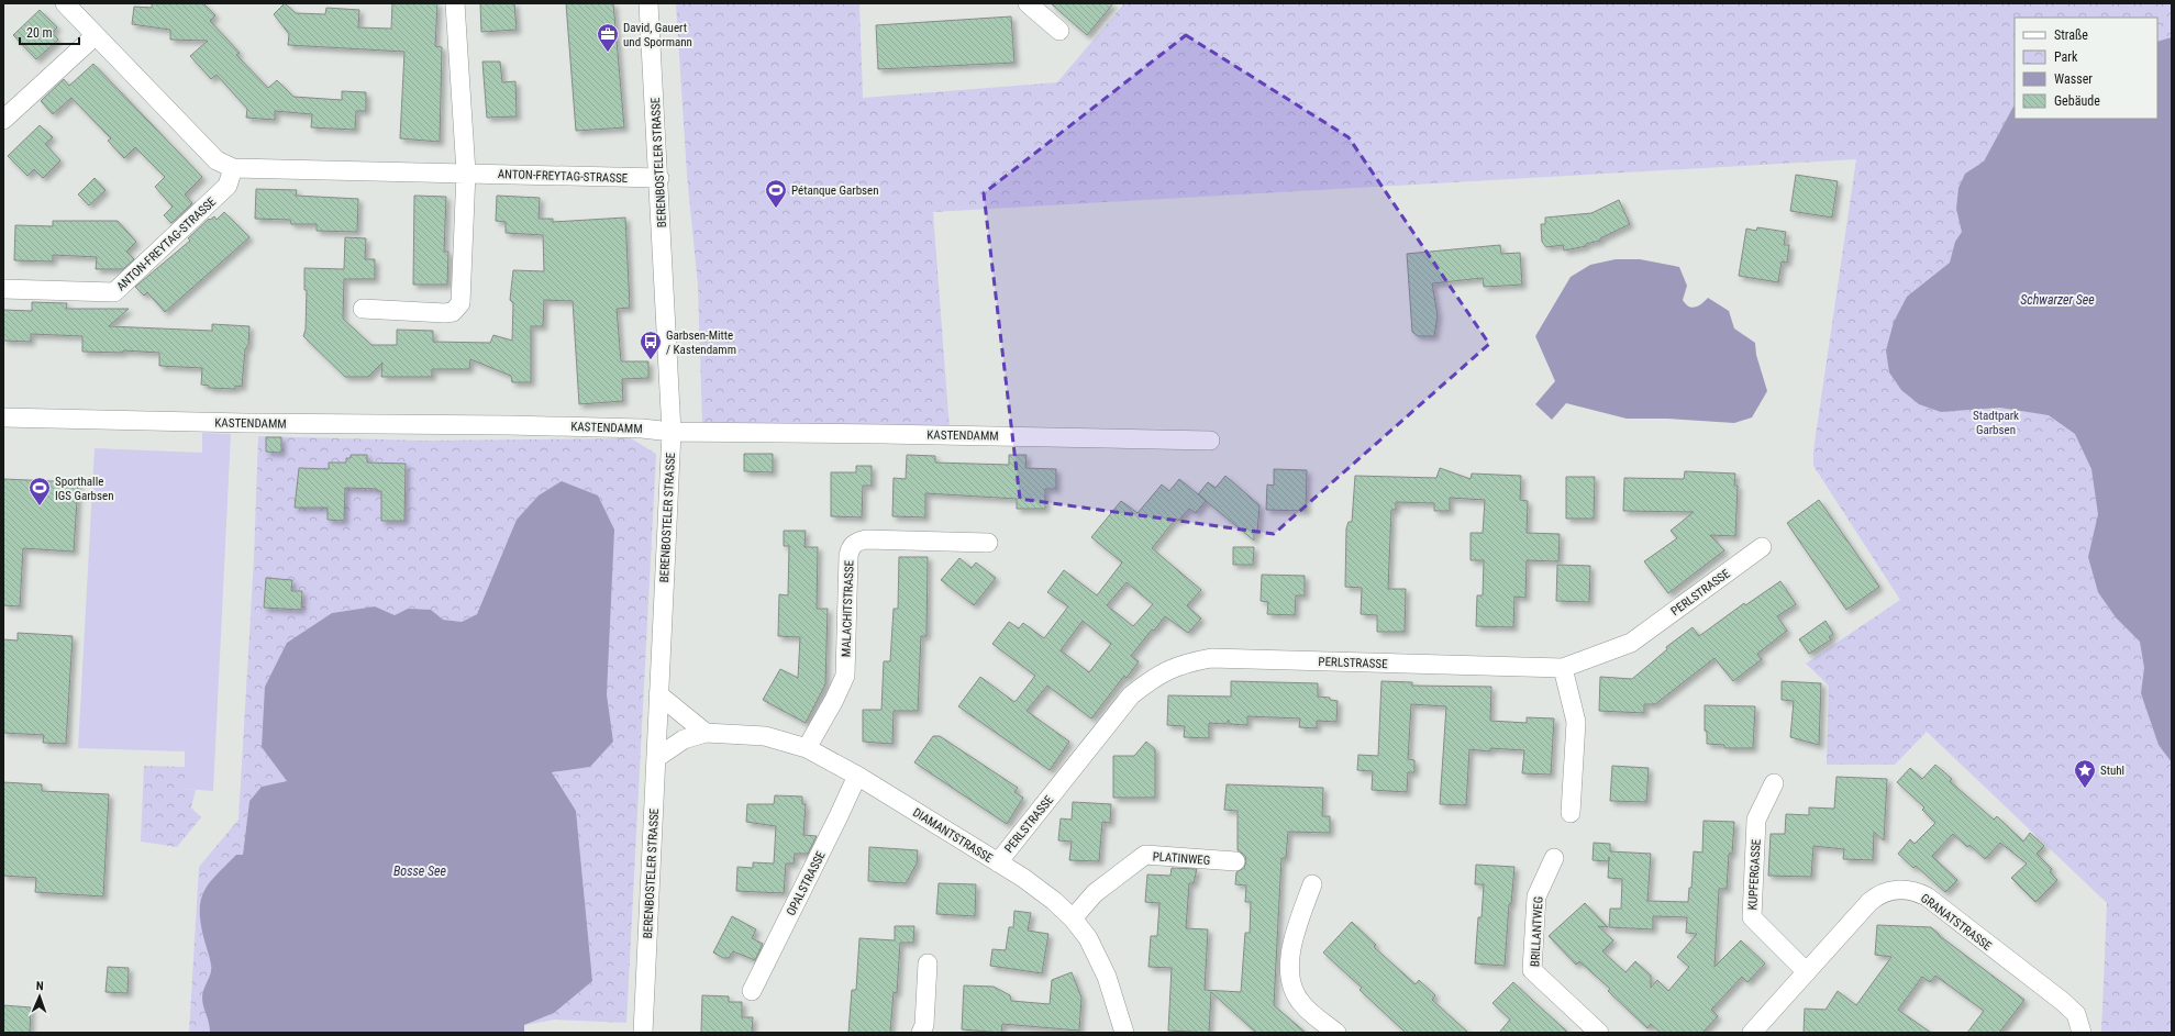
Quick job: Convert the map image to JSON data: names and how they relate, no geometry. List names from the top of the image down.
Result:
{
  "streets": {
    "street": [
      "BERENBOSTELER STRASSE",
      "ANTON-FREYTAG-STRASSE",
      "KASTENDAMM",
      "PERLSTRASSE",
      "MALACHITSTRASSE",
      "DIAMANTSTRASSE",
      "PLATINWEG",
      "KUPFERGASSE",
      "OPALSTRASSE",
      "GRANATSTRASSE",
      "BRILLANTWEG"
    ]
  },
  "crossings": [
    ["BERENBOSTELER STRASSE", "ANTON-FREYTAG-STRASSE"],
    ["BERENBOSTELER STRASSE", "KASTENDAMM"],
    ["BERENBOSTELER STRASSE", "DIAMANTSTRASSE"],
    ["PERLSTRASSE", "DIAMANTSTRASSE"],
    ["MALACHITSTRASSE", "DIAMANTSTRASSE"],
    ["DIAMANTSTRASSE", "PLATINWEG"],
    ["DIAMANTSTRASSE", "OPALSTRASSE"],
    ["KUPFERGASSE", "GRANATSTRASSE"]
  ],
  "water": ["Schwarzer See", "Bosse See"],
  "parks": ["Stadtpark Garbsen"],
  "places": {
    "office": ["David, Gauert und Spormann"],
    "sports": ["Pétanque Garbsen", "Sporthalle IGS Garbsen"],
    "bus stop": ["Garbsen-Mitte / Kastendamm"],
    "place": ["Stuhl"]
  },
  "legend": [
    "Straße",
    "Park",
    "Wasser",
    "Gebäude"
  ],
  "scale_bar": "20 m",
  "north": "top"
}
